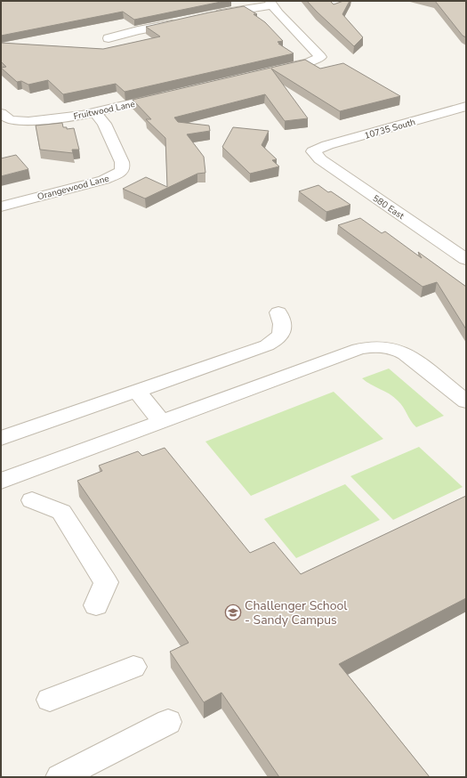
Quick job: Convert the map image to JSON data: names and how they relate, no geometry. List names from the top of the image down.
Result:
{
  "streets": {
    "street": [
      "Fruitwood Lane",
      "10735 South",
      "Orangewood Lane",
      "580 East"
    ]
  },
  "crossings": [
    ["Fruitwood Lane", "Orangewood Lane"],
    ["10735 South", "580 East"]
  ],
  "places": {
    "school or university": ["Challenger School - Sandy Campus"]
  }
}
